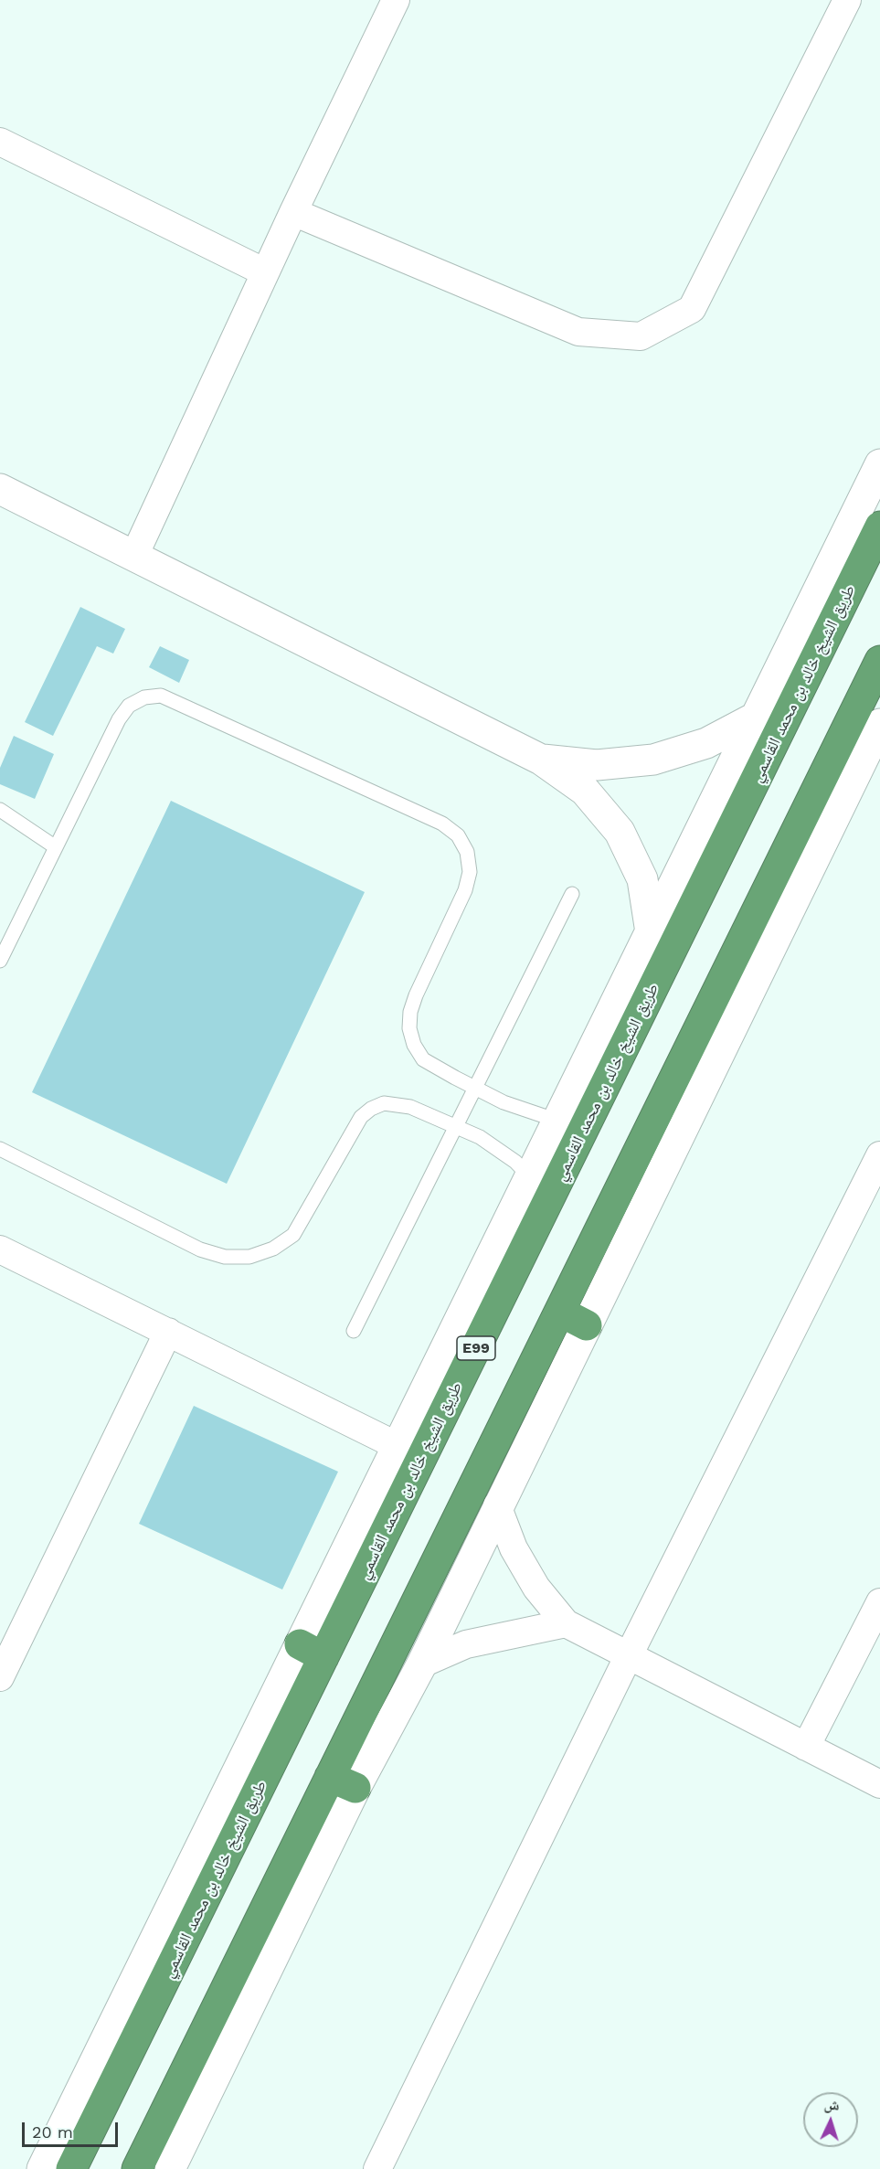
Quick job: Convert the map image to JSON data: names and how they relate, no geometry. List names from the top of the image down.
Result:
{
  "streets": {
    "highway": ["طريق الشيخ خالد بن محمد القاسمي", "E99"]
  },
  "scale_bar": "20 m",
  "north": "top"
}
